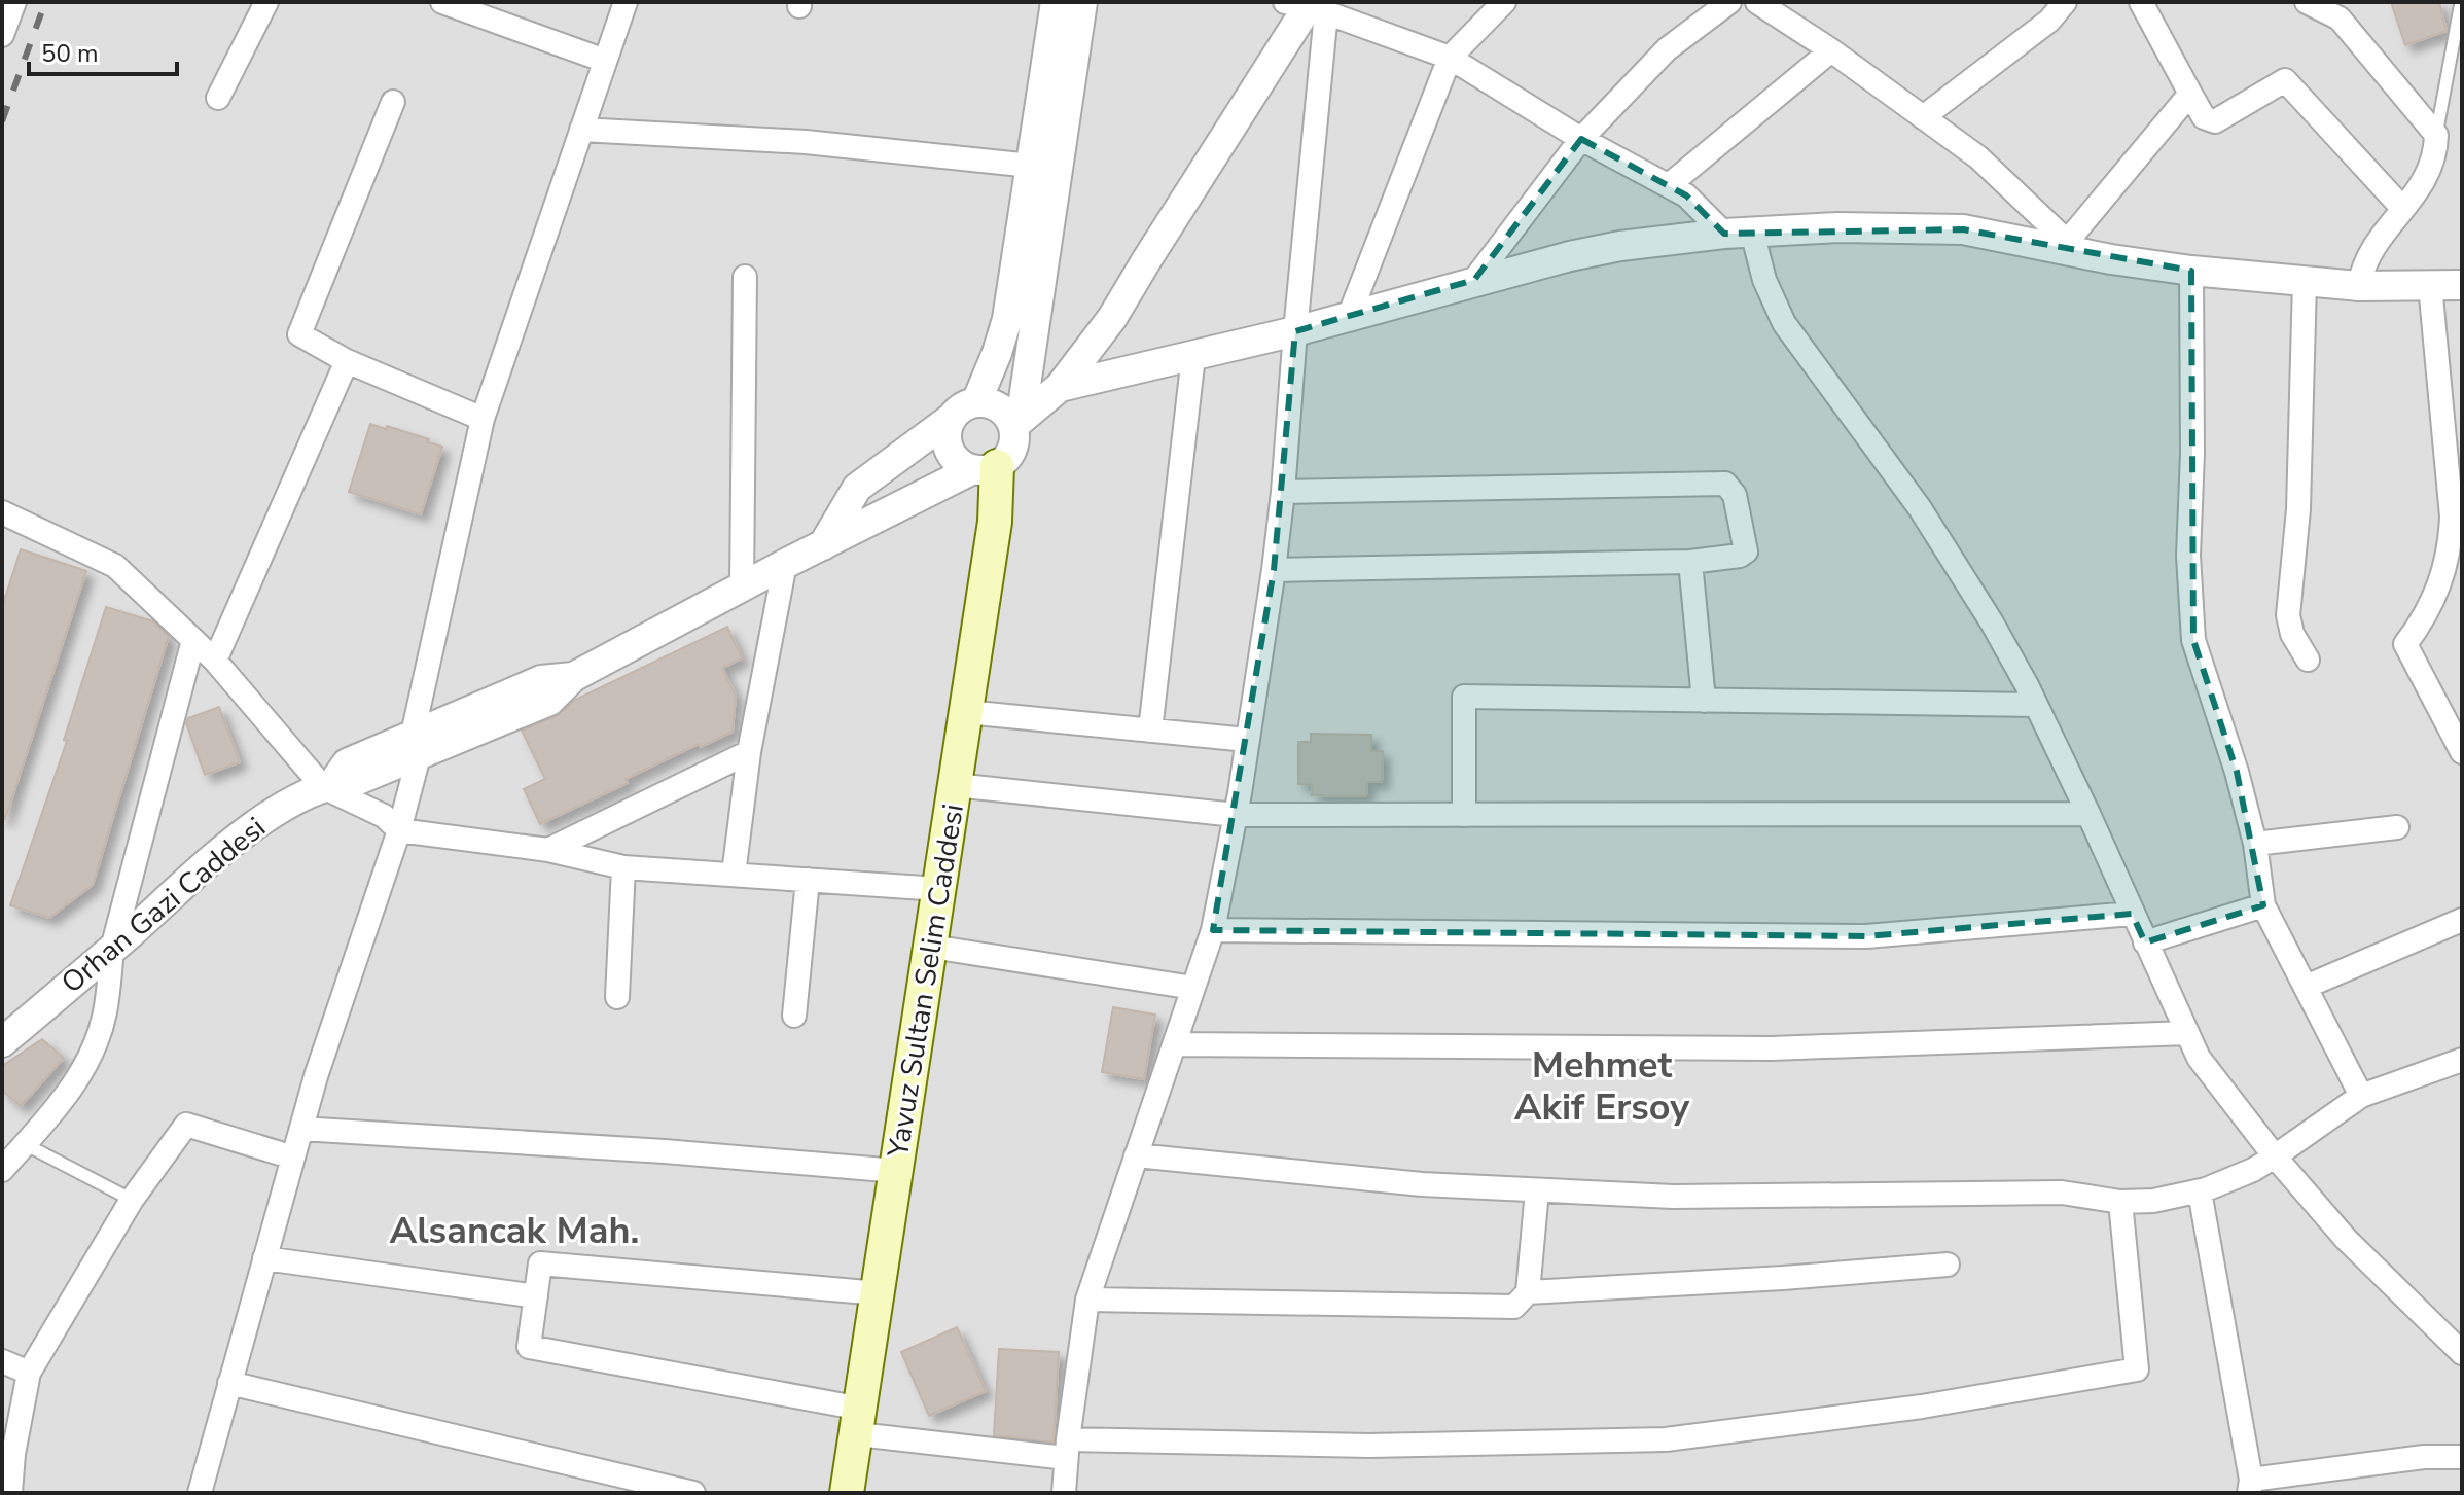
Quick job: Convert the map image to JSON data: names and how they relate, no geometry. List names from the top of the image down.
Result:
{
  "streets": {
    "main road": ["Yavuz Sultan Selim Caddesi"],
    "street": ["Orhan Gazi Caddesi"]
  },
  "crossings": [
    ["Orhan Gazi Caddesi", "Yavuz Sultan Selim Caddesi"]
  ],
  "districts": ["Mehmet Akif Ersoy", "Alsancak Mah."],
  "scale_bar": "50 m"
}
